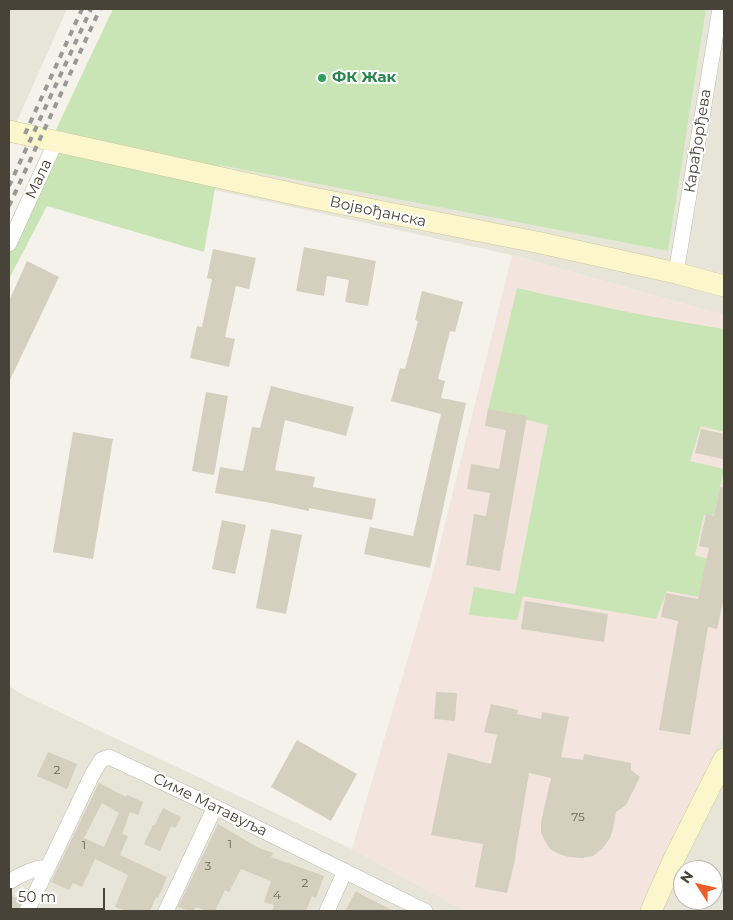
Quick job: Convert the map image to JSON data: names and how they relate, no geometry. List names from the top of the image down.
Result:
{
  "streets": {
    "street": [
      "Карађорђева",
      "Мала",
      "Војвођанска",
      "Симе Матавуља"
    ]
  },
  "crossings": [
    ["Карађорђева", "Војвођанска"],
    ["Мала", "Војвођанска"]
  ],
  "places": ["ФК Жак"],
  "house_numbers": [
    "2",
    "75",
    "1",
    "1",
    "3",
    "2",
    "4"
  ],
  "scale_bar": "50 m",
  "north": "top left"
}
